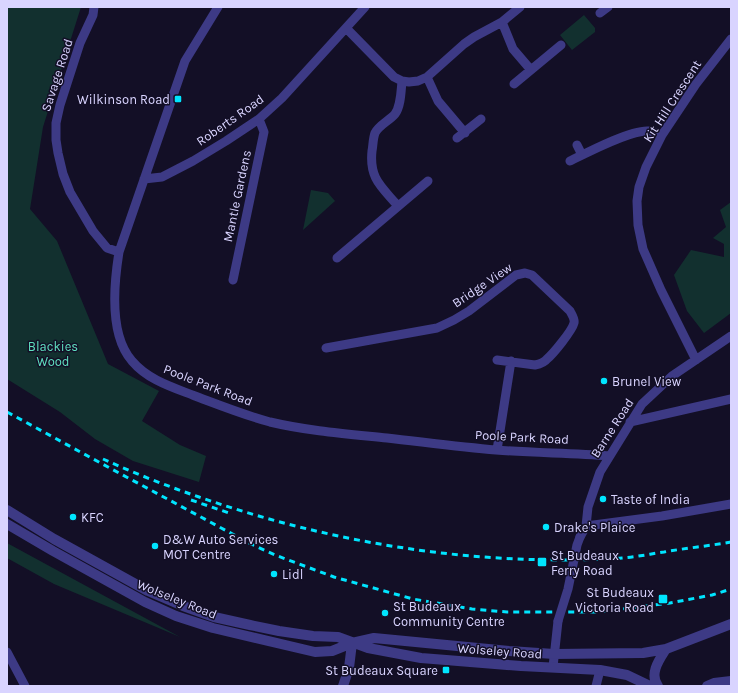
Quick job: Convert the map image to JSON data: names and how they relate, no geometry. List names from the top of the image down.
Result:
{
  "streets": {
    "street": [
      "Savage Road",
      "Kit Hill Crescent",
      "Roberts Road",
      "Mantle Gardens",
      "Bridge View",
      "Poole Park Road",
      "Barne Road",
      "Wolseley Road"
    ]
  },
  "crossings": [
    ["Savage Road", "Poole Park Road"],
    ["Kit Hill Crescent", "Barne Road"],
    ["Roberts Road", "Mantle Gardens"],
    ["Roberts Road", "Poole Park Road"],
    ["Poole Park Road", "Barne Road"],
    ["Barne Road", "Wolseley Road"]
  ],
  "parks": ["Blackies Wood"],
  "places": {
    "transit": [
      "Wilkinson Road",
      "St Budeaux Ferry Road",
      "St Budeaux Victoria Road",
      "St Budeaux Square"
    ],
    "other": [
      "Brunel View",
      "Taste of India",
      "KFC",
      "Drake's Plaice",
      "D&W Auto Services MOT Centre",
      "Lidl",
      "St Budeaux Community Centre"
    ]
  }
}
